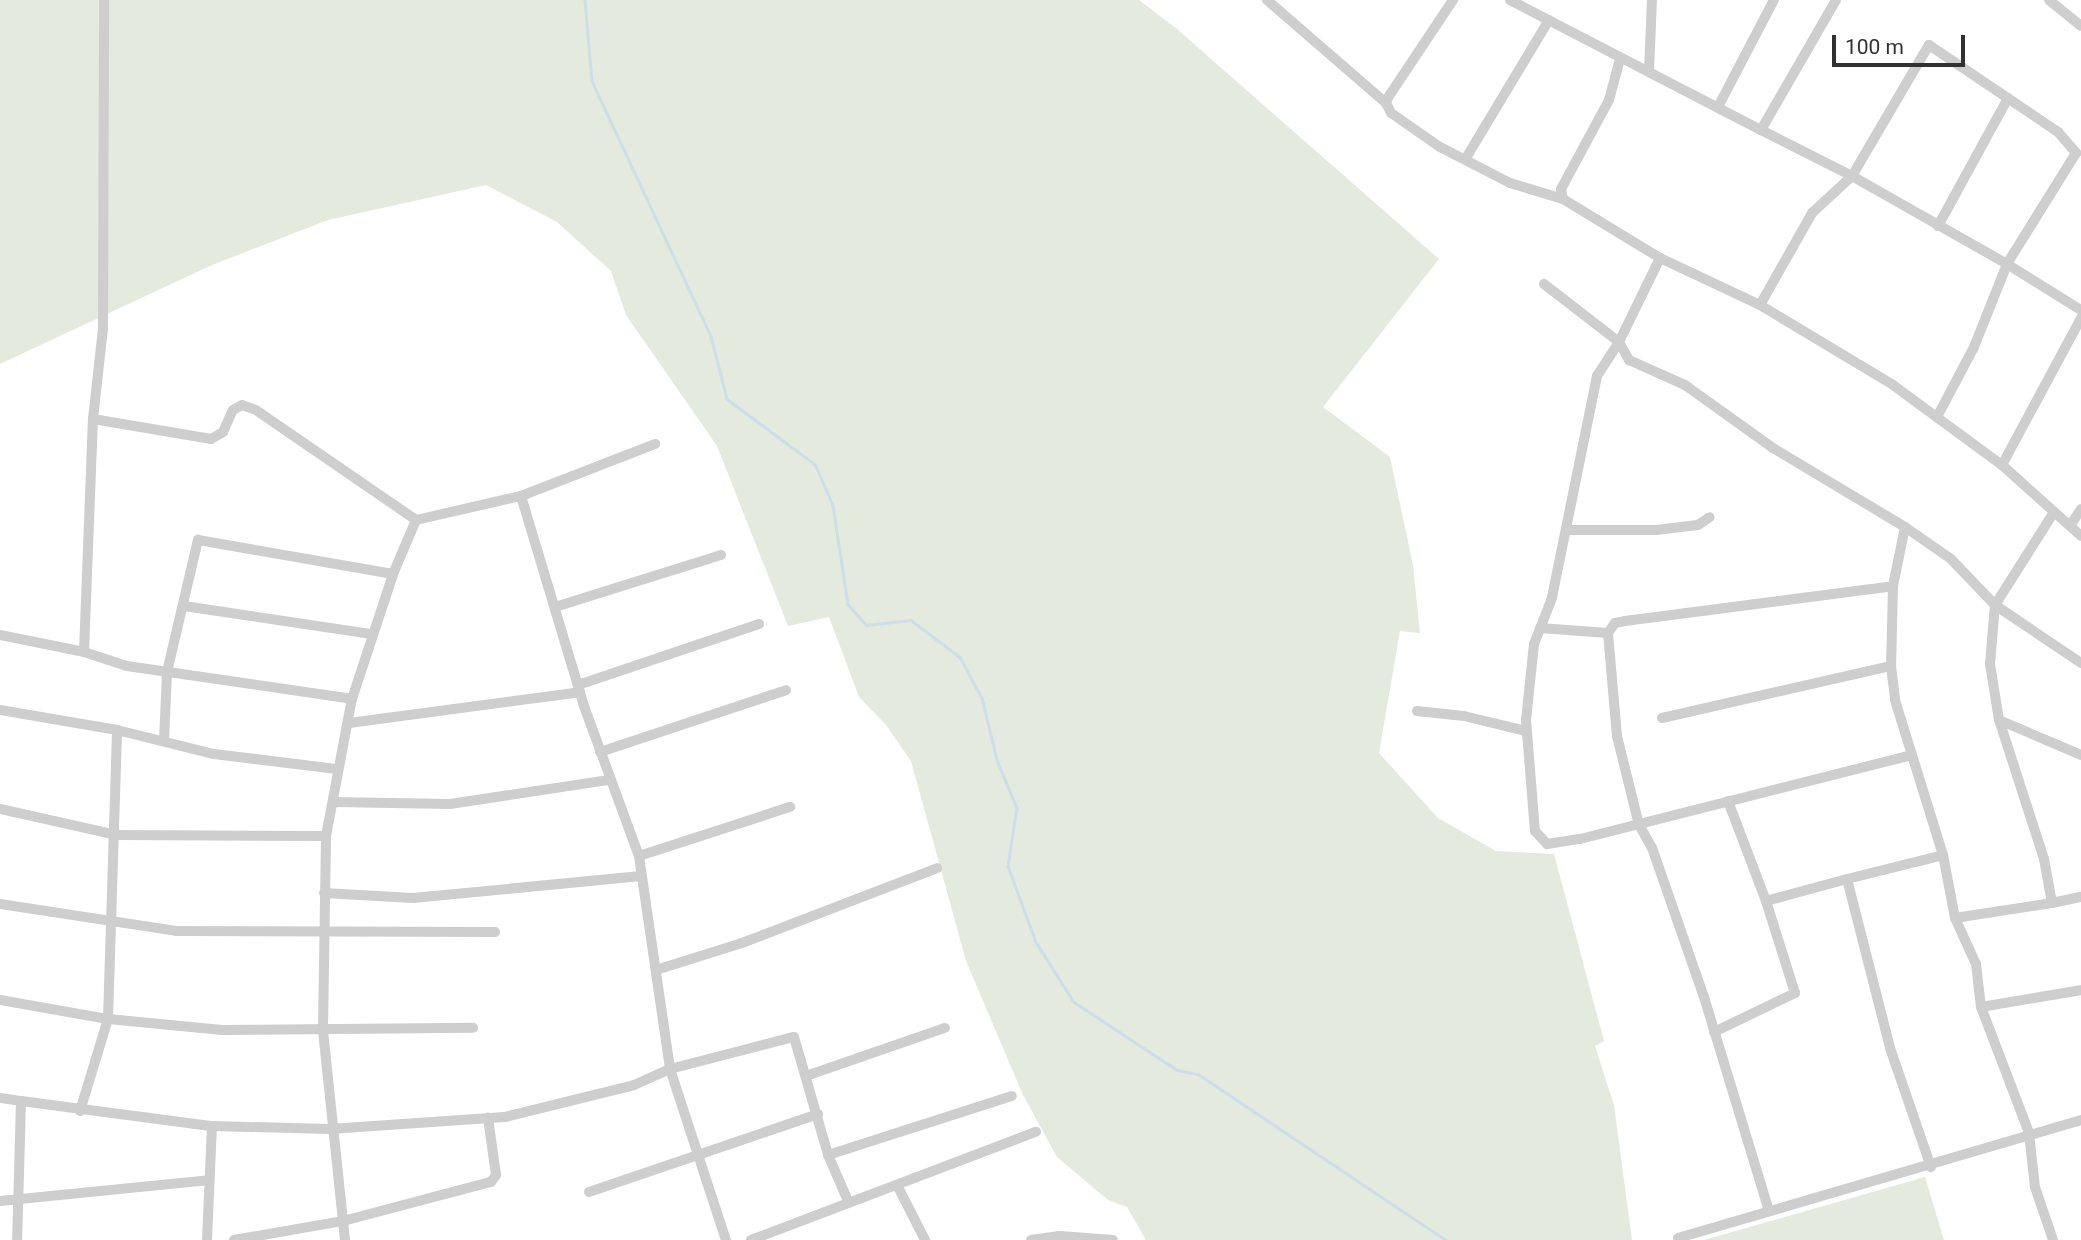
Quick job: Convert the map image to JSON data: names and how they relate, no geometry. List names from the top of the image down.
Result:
{
  "scale_bar": "100 m"
}
